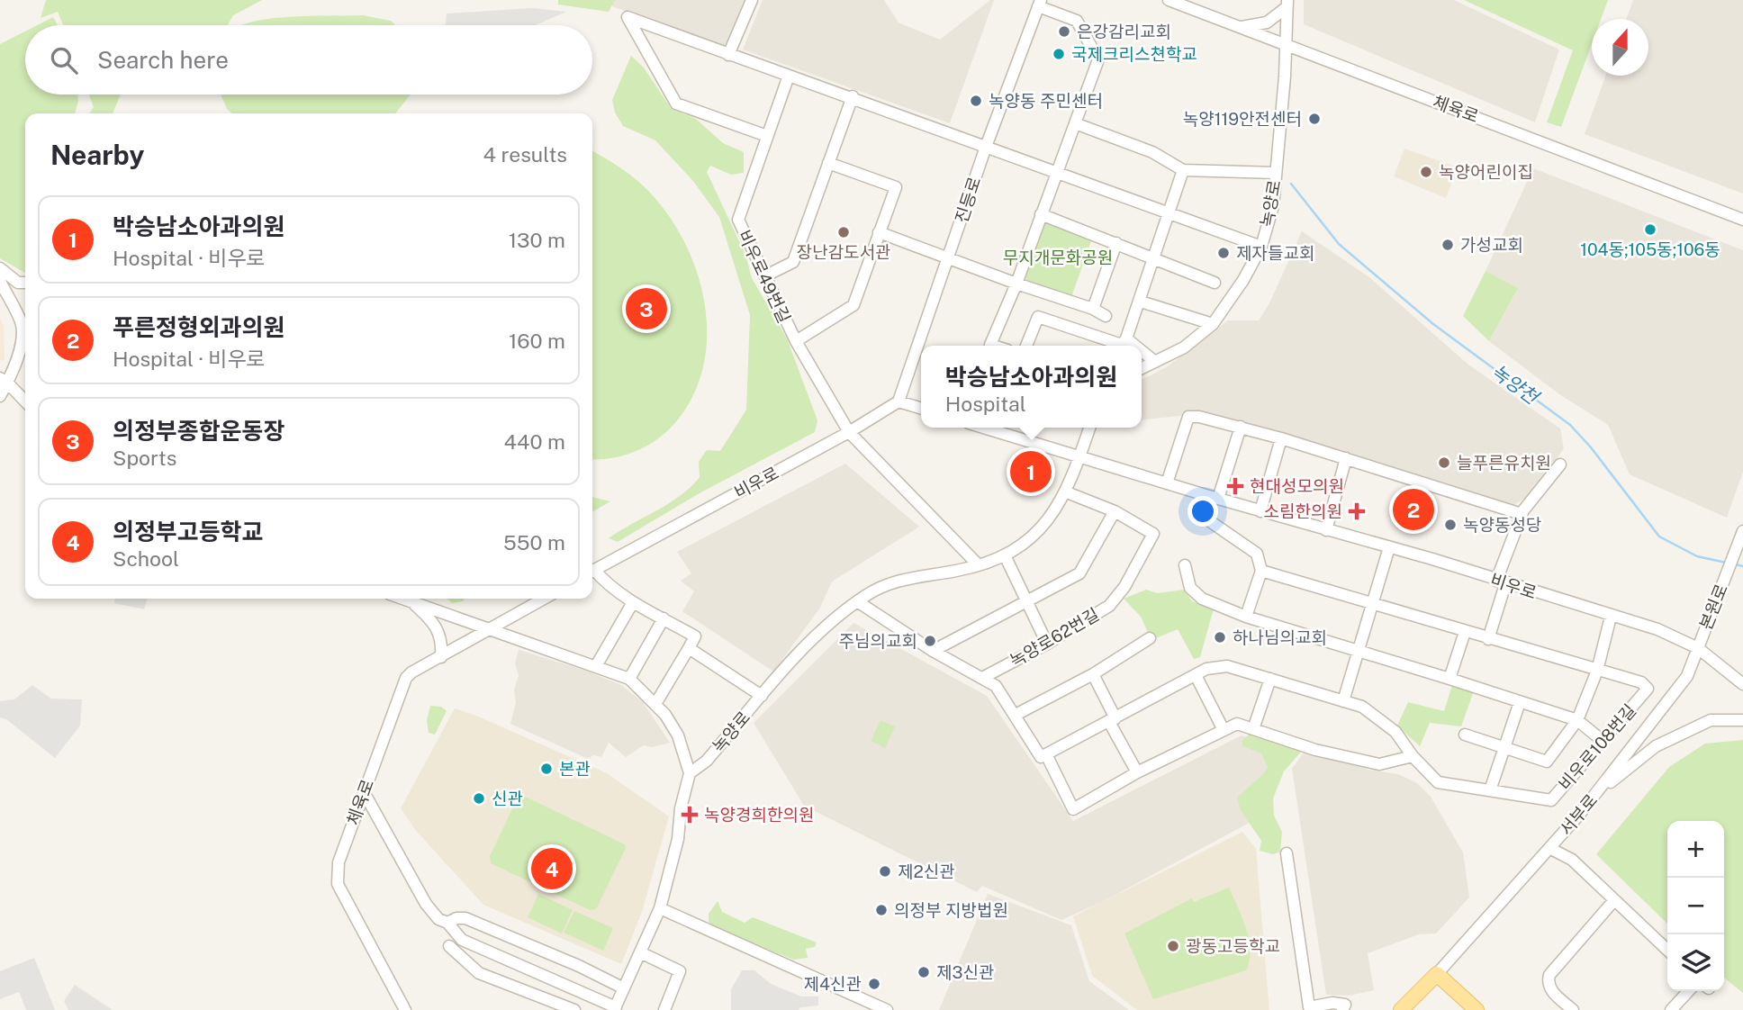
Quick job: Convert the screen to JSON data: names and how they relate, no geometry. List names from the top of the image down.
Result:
{
  "streets": {
    "main road": ["서부로"],
    "street": [
      "체육로",
      "진등로",
      "녹양로",
      "비우로49번길",
      "비우로",
      "본원로",
      "녹양로62번길",
      "비우로108번길"
    ]
  },
  "crossings": [
    ["체육로", "녹양로"],
    ["진등로", "비우로"],
    ["녹양로", "비우로"],
    ["녹양로", "녹양로62번길"],
    ["비우로49번길", "비우로"],
    ["비우로", "본원로"],
    ["비우로", "비우로108번길"],
    ["비우로", "서부로"],
    ["본원로", "서부로"],
    ["녹양로62번길", "비우로108번길"]
  ],
  "water": ["녹양천"],
  "parks": ["무지개문화공원"],
  "places": {
    "other": [
      "은강감리교회",
      "국제크리스쳔학교",
      "녹양동 주민센터",
      "녹양119안전센터",
      "녹양어린이집",
      "104동;105동;106동",
      "장난감도서관",
      "가성교회",
      "제자들교회",
      "늘푸른유치원",
      "녹양동성당",
      "하나님의교회",
      "주님의교회",
      "본관",
      "신관",
      "제2신관",
      "의정부 지방법원",
      "광동고등학교",
      "제3신관",
      "제4신관"
    ],
    "health": ["현대성모의원", "소림한의원", "녹양경희한의원"]
  },
  "north": "top",
  "page": {
    "search": "Search here",
    "heading": ["Nearby", "4 results"],
    "list": [
      {
        "mark": "1",
        "name": "박승남소아과의원",
        "note": "Hospital · 비우로",
        "value": "130 m"
      },
      {
        "mark": "2",
        "name": "푸른정형외과의원",
        "note": "Hospital · 비우로",
        "value": "160 m"
      },
      {
        "mark": "3",
        "name": "의정부종합운동장",
        "note": "Sports",
        "value": "440 m"
      },
      {
        "mark": "4",
        "name": "의정부고등학교",
        "note": "School",
        "value": "550 m"
      }
    ],
    "pins": [
      "3",
      "1",
      "2",
      "4"
    ],
    "popup": ["박승남소아과의원", "Hospital"],
    "map_buttons": ["+", "−"]
  }
}
